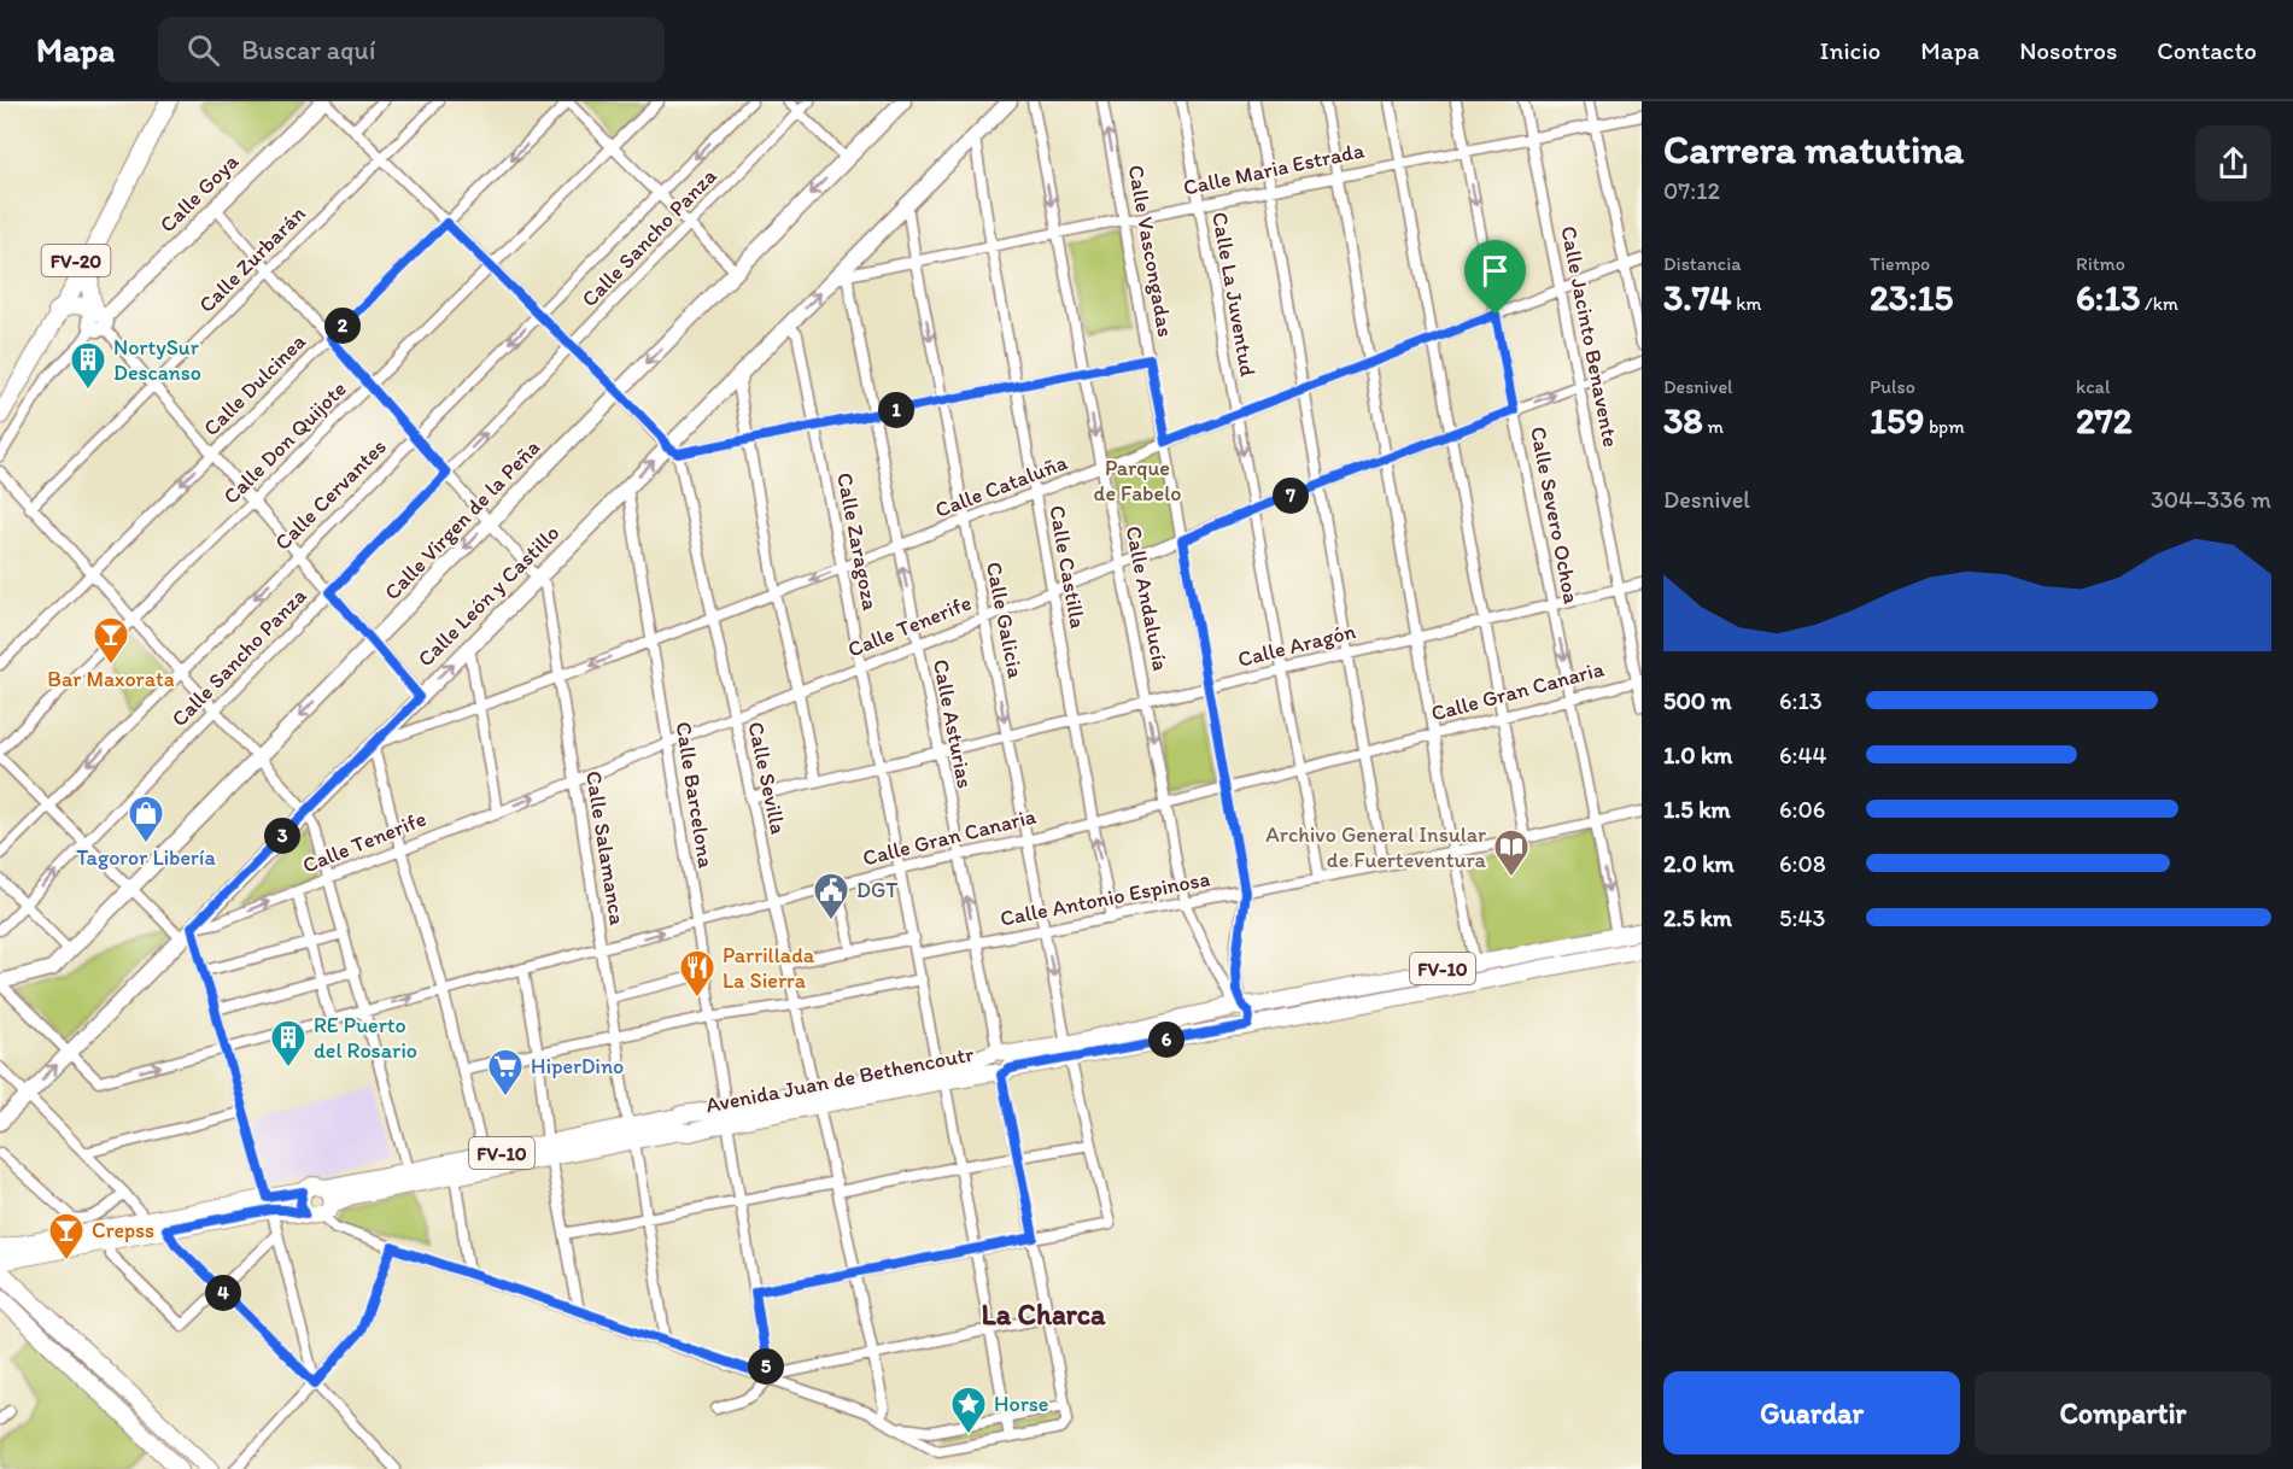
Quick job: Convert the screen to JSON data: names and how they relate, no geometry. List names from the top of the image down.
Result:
{
  "streets": {
    "main road": ["FV-20", "FV-10", "Avenida Juan de Bethencoutr"],
    "street": [
      "Calle Maria Estrada",
      "Calle Goya",
      "Calle Sancho Panza",
      "Calle Vascongadas",
      "Calle Zurbarán",
      "Calle La Juventud",
      "Calle Jacinto Benavente",
      "Calle Dulcinea",
      "Calle Don Quijote",
      "Calle Cataluña",
      "Calle Cervantes",
      "Calle Severo Ochoa",
      "Calle Virgen de la Peña",
      "Calle Zaragoza",
      "Calle Castilla",
      "Calle León y Castillo",
      "Calle Andalucía",
      "Calle Galicia",
      "Calle Tenerife",
      "Calle Aragón",
      "Calle Gran Canaria",
      "Calle Asturias",
      "Calle Sevilla",
      "Calle Barcelona",
      "Calle Salamanca",
      "Calle Antonio Espinosa"
    ]
  },
  "crossings": [
    ["Calle Maria Estrada", "Calle Vascongadas"],
    ["Calle Maria Estrada", "Calle La Juventud"],
    ["Calle Maria Estrada", "Calle Jacinto Benavente"],
    ["Calle Maria Estrada", "Calle Severo Ochoa"],
    ["Calle Maria Estrada", "Calle Castilla"],
    ["Calle Maria Estrada", "Calle León y Castillo"],
    ["Calle Maria Estrada", "Calle Andalucía"],
    ["Calle Maria Estrada", "Calle Galicia"],
    ["Calle Maria Estrada", "Calle Asturias"],
    ["Calle Vascongadas", "Calle Cataluña"],
    ["Calle Vascongadas", "Calle Andalucía"],
    ["Calle Vascongadas", "Calle Tenerife"],
    ["Calle Vascongadas", "Calle Aragón"],
    ["Calle Vascongadas", "Calle Gran Canaria"],
    ["Calle Vascongadas", "Calle Antonio Espinosa"],
    ["Calle Vascongadas", "FV-10"],
    ["Calle La Juventud", "Calle Cataluña"],
    ["Calle La Juventud", "Calle Tenerife"],
    ["Calle La Juventud", "Calle Aragón"],
    ["Calle La Juventud", "Calle Gran Canaria"],
    ["Calle La Juventud", "Calle Antonio Espinosa"],
    ["Calle Jacinto Benavente", "Calle Cataluña"],
    ["Calle Jacinto Benavente", "Calle Tenerife"],
    ["Calle Jacinto Benavente", "Calle Aragón"],
    ["Calle Jacinto Benavente", "Calle Gran Canaria"],
    ["Calle Cataluña", "Calle Severo Ochoa"],
    ["Calle Cataluña", "Calle Zaragoza"],
    ["Calle Cataluña", "Calle Castilla"],
    ["Calle Cataluña", "Calle León y Castillo"],
    ["Calle Cataluña", "Calle Andalucía"],
    ["Calle Cataluña", "Calle Galicia"],
    ["Calle Cataluña", "Calle Asturias"],
    ["Calle Cataluña", "Calle Sevilla"],
    ["Calle Cataluña", "Calle Barcelona"],
    ["Calle Cataluña", "Calle Salamanca"],
    ["Calle Severo Ochoa", "Calle Tenerife"],
    ["Calle Severo Ochoa", "Calle Aragón"],
    ["Calle Severo Ochoa", "Calle Gran Canaria"],
    ["Calle Severo Ochoa", "Calle Antonio Espinosa"],
    ["Calle Severo Ochoa", "FV-10"],
    ["Calle Zaragoza", "Calle León y Castillo"],
    ["Calle Zaragoza", "Calle Tenerife"],
    ["Calle Zaragoza", "Calle Aragón"],
    ["Calle Zaragoza", "Calle Gran Canaria"],
    ["Calle Zaragoza", "Calle Antonio Espinosa"],
    ["Calle Zaragoza", "Avenida Juan de Bethencoutr"],
    ["Calle Castilla", "Calle León y Castillo"],
    ["Calle Castilla", "Calle Tenerife"],
    ["Calle Castilla", "Calle Aragón"],
    ["Calle Castilla", "Calle Gran Canaria"],
    ["Calle Castilla", "Calle Antonio Espinosa"],
    ["Calle León y Castillo", "Calle Galicia"],
    ["Calle León y Castillo", "Calle Tenerife"],
    ["Calle León y Castillo", "Calle Gran Canaria"],
    ["Calle León y Castillo", "Calle Sevilla"],
    ["Calle León y Castillo", "Calle Barcelona"],
    ["Calle León y Castillo", "Calle Salamanca"],
    ["Calle Andalucía", "Calle Tenerife"],
    ["Calle Andalucía", "Calle Aragón"],
    ["Calle Andalucía", "Calle Gran Canaria"],
    ["Calle Andalucía", "Calle Antonio Espinosa"],
    ["Calle Andalucía", "FV-10"],
    ["Calle Galicia", "Calle Tenerife"],
    ["Calle Galicia", "Calle Aragón"],
    ["Calle Galicia", "Calle Gran Canaria"],
    ["Calle Galicia", "Calle Asturias"],
    ["Calle Galicia", "Calle Antonio Espinosa"],
    ["Calle Galicia", "FV-10"],
    ["Calle Tenerife", "Calle Asturias"],
    ["Calle Tenerife", "Calle Sevilla"],
    ["Calle Tenerife", "Calle Barcelona"],
    ["Calle Tenerife", "Calle Salamanca"],
    ["Calle Aragón", "Calle Asturias"],
    ["Calle Aragón", "Calle Sevilla"],
    ["Calle Gran Canaria", "Calle Asturias"],
    ["Calle Gran Canaria", "Calle Sevilla"],
    ["Calle Gran Canaria", "Calle Barcelona"],
    ["Calle Gran Canaria", "Calle Salamanca"],
    ["Calle Asturias", "Calle Antonio Espinosa"],
    ["Calle Asturias", "FV-10"],
    ["Calle Asturias", "Avenida Juan de Bethencoutr"],
    ["Calle Sevilla", "Avenida Juan de Bethencoutr"],
    ["Calle Barcelona", "Avenida Juan de Bethencoutr"],
    ["Calle Salamanca", "FV-10"],
    ["Calle Salamanca", "Avenida Juan de Bethencoutr"],
    ["FV-10", "Avenida Juan de Bethencoutr"]
  ],
  "one_way": [
    "Calle Dulcinea",
    "Calle Cervantes",
    "Calle Virgen de la Peña",
    "Calle Andalucía"
  ],
  "districts": ["La Charca"],
  "parks": ["Parque de Fabelo"],
  "places": {
    "building": ["NortySur Descanso", "RE Puerto del Rosario"],
    "bar": ["Bar Maxorata", "Crepss"],
    "shop": ["Tagoror Libería"],
    "library": ["Archivo General Insular de Fuerteventura"],
    "public building": ["DGT"],
    "restaurant": ["Parrillada La Sierra"],
    "supermarket": ["HiperDino"],
    "place": ["Horse"]
  },
  "page": {
    "header": "Mapa",
    "search": "Buscar aquí",
    "nav": [
      "Inicio",
      "Mapa",
      "Nosotros",
      "Contacto"
    ],
    "heading": ["Carrera matutina", "07:12"],
    "stats": [
      ["Distancia", "3.74 km"],
      ["Tiempo", "23:15"],
      ["Ritmo", "6:13 /km"],
      ["Desnivel", "38 m"],
      ["Pulso", "159 bpm"],
      ["kcal", "272"]
    ],
    "pins": [
      "2",
      "1",
      "7",
      "3",
      "6",
      "4",
      "5"
    ],
    "chart": ["Desnivel", "304–336 m"],
    "list": [
      {
        "name": "500 m",
        "note": "6:13"
      },
      {
        "name": "1.0 km",
        "note": "6:44"
      },
      {
        "name": "1.5 km",
        "note": "6:06"
      },
      {
        "name": "2.0 km",
        "note": "6:08"
      },
      {
        "name": "2.5 km",
        "note": "5:43"
      }
    ],
    "buttons": ["Guardar", "Compartir"]
  }
}
